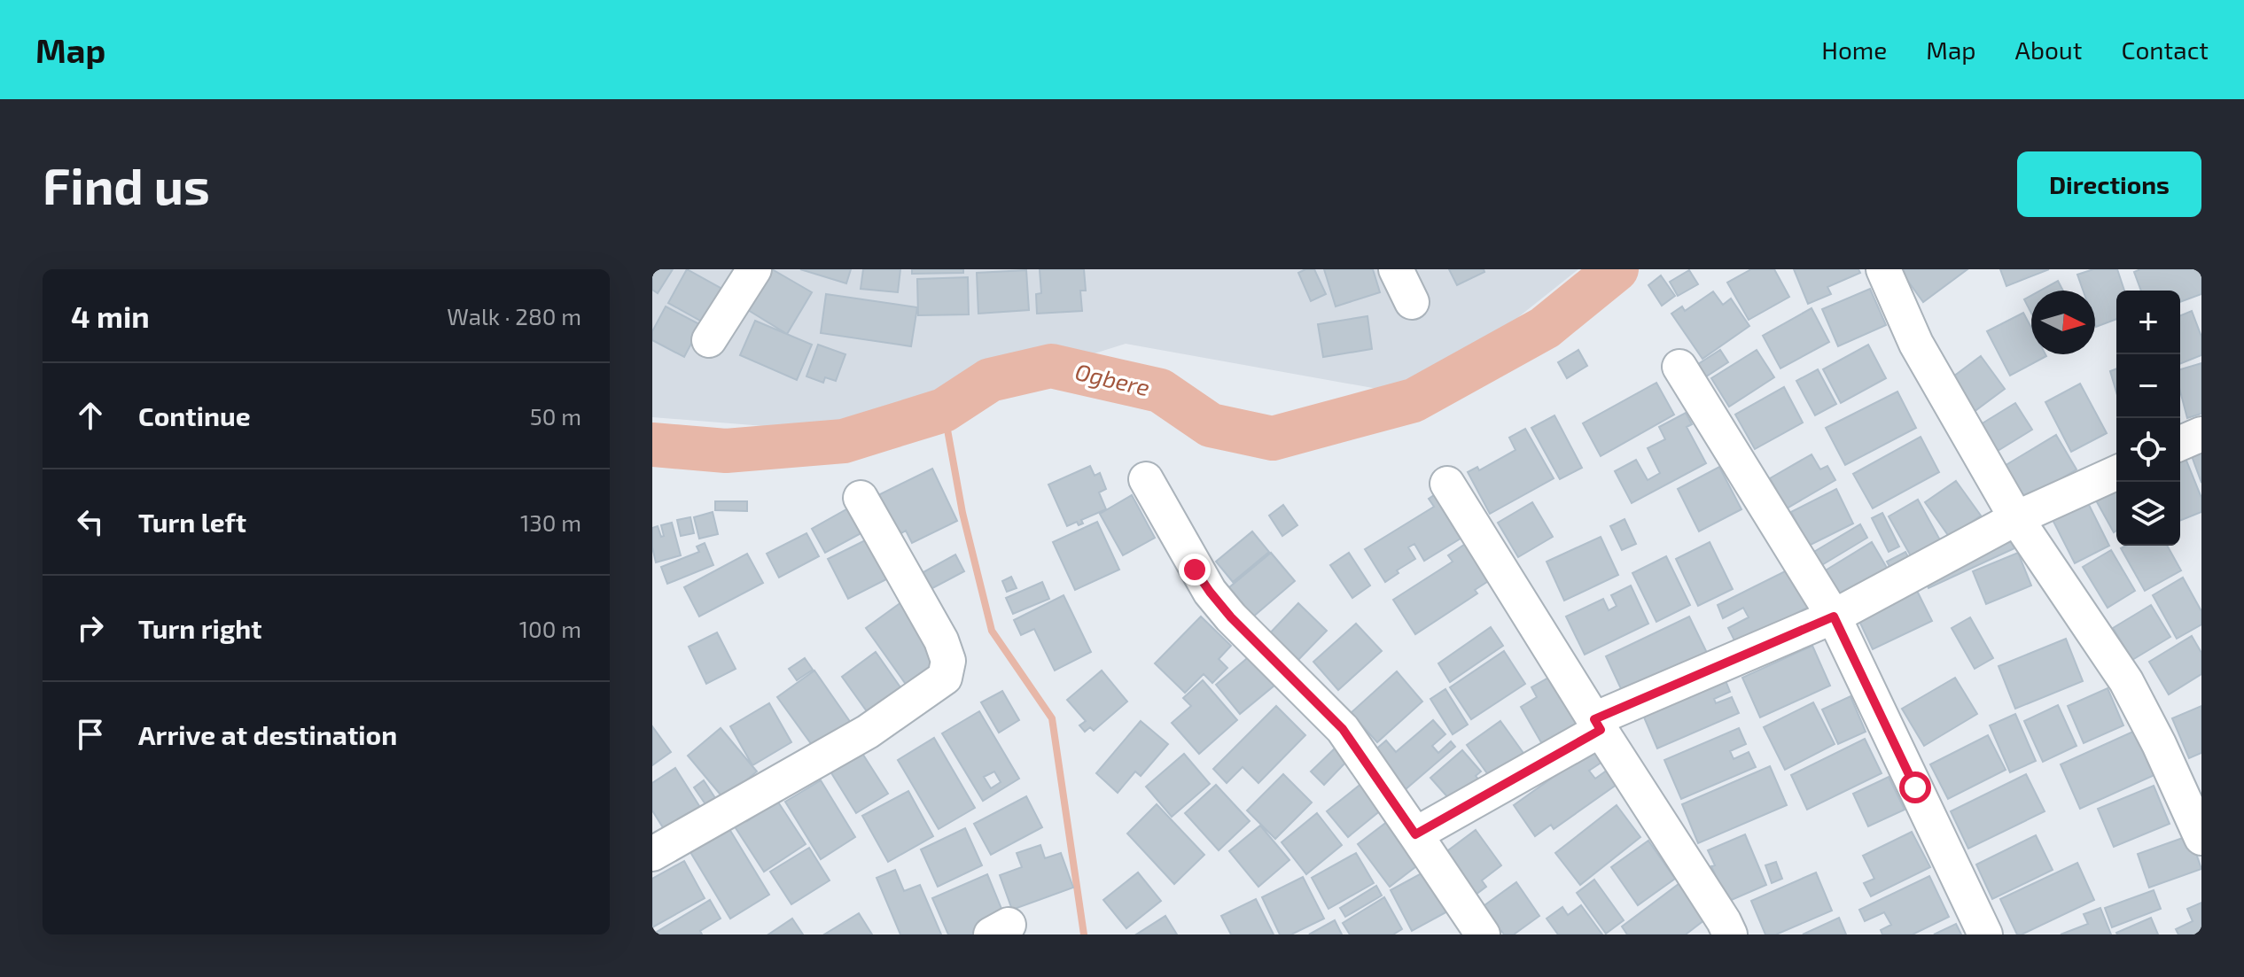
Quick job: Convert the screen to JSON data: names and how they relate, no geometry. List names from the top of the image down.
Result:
{
  "water": ["Ogbere"],
  "north": "right",
  "page": {
    "header": "Map",
    "nav": [
      "Home",
      "Map",
      "About",
      "Contact"
    ],
    "buttons": "Directions",
    "title": "Find us",
    "heading": ["4 min", "Walk · 280 m"],
    "map_buttons": ["+", "−"],
    "list": [
      ["Continue", "50 m"],
      ["Turn left", "130 m"],
      ["Turn right", "100 m"],
      "Arrive at destination"
    ]
  }
}
